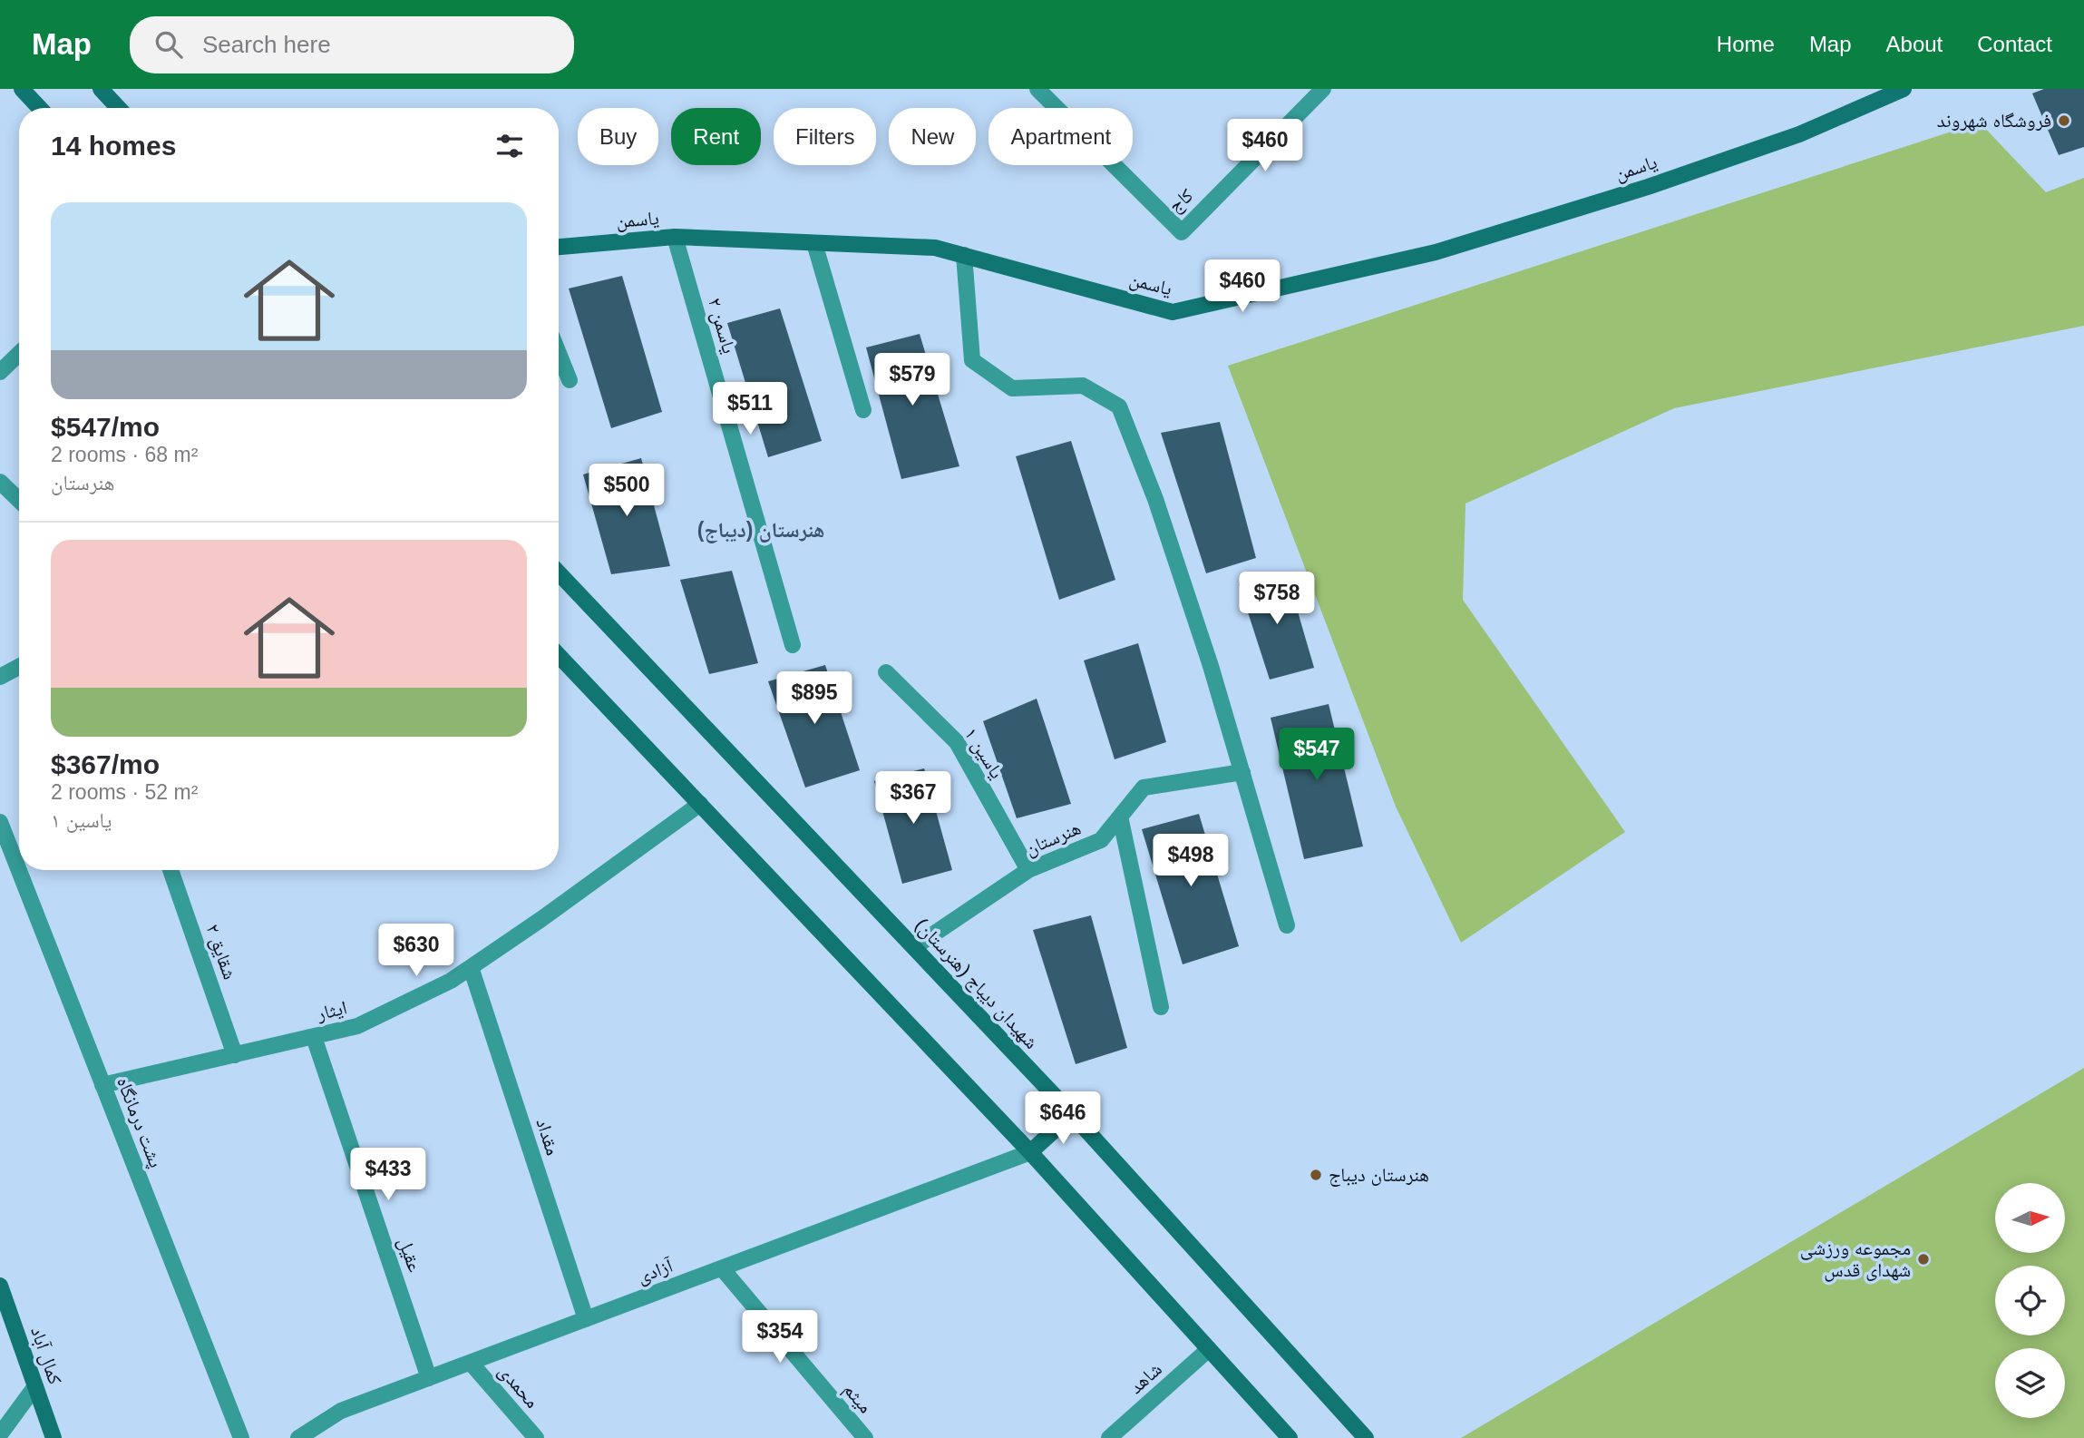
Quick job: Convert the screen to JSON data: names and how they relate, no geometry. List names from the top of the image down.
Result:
{
  "streets": {
    "main road": ["یاسمن", "شهیدان دیباج (هنرستان)", "کمال آباد"],
    "street": [
      "کاج",
      "یاسمن ۲",
      "یاسین ۱",
      "هنرستان",
      "شقایق ۲",
      "ایثار",
      "پشت درمانگاه",
      "مقداد",
      "عقیل",
      "آزادی",
      "شاهد",
      "محمدی",
      "میثم"
    ]
  },
  "crossings": [
    ["یاسمن", "یاسمن ۲"],
    ["یاسین ۱", "هنرستان"],
    ["هنرستان", "شهیدان دیباج (هنرستان)"],
    ["شقایق ۲", "ایثار"],
    ["ایثار", "پشت درمانگاه"],
    ["ایثار", "مقداد"],
    ["ایثار", "عقیل"],
    ["مقداد", "آزادی"],
    ["عقیل", "آزادی"],
    ["آزادی", "محمدی"],
    ["آزادی", "میثم"]
  ],
  "districts": ["(هنرستان (دیباج"],
  "places": ["فروشگاه شهروند", "هنرستان دیباج", "مجموعه ورزشی شهدای قدس"],
  "north": "right",
  "page": {
    "header": "Map",
    "search": "Search here",
    "nav": [
      "Home",
      "Map",
      "About",
      "Contact"
    ],
    "chip": [
      "Buy",
      "Rent",
      "Filters",
      "New",
      "Apartment"
    ],
    "heading": "14 homes",
    "price": [
      "$460",
      "$460",
      "$579",
      "$511",
      "$500",
      "$758",
      "$895",
      "$547",
      "$367",
      "$498",
      "$630",
      "$646",
      "$433",
      "$354"
    ],
    "list": [
      {
        "name": "$547/mo",
        "note": "2 rooms · 68 m² · هنرستان"
      },
      {
        "name": "$367/mo",
        "note": "2 rooms · 52 m² · یاسین ۱"
      }
    ]
  }
}
